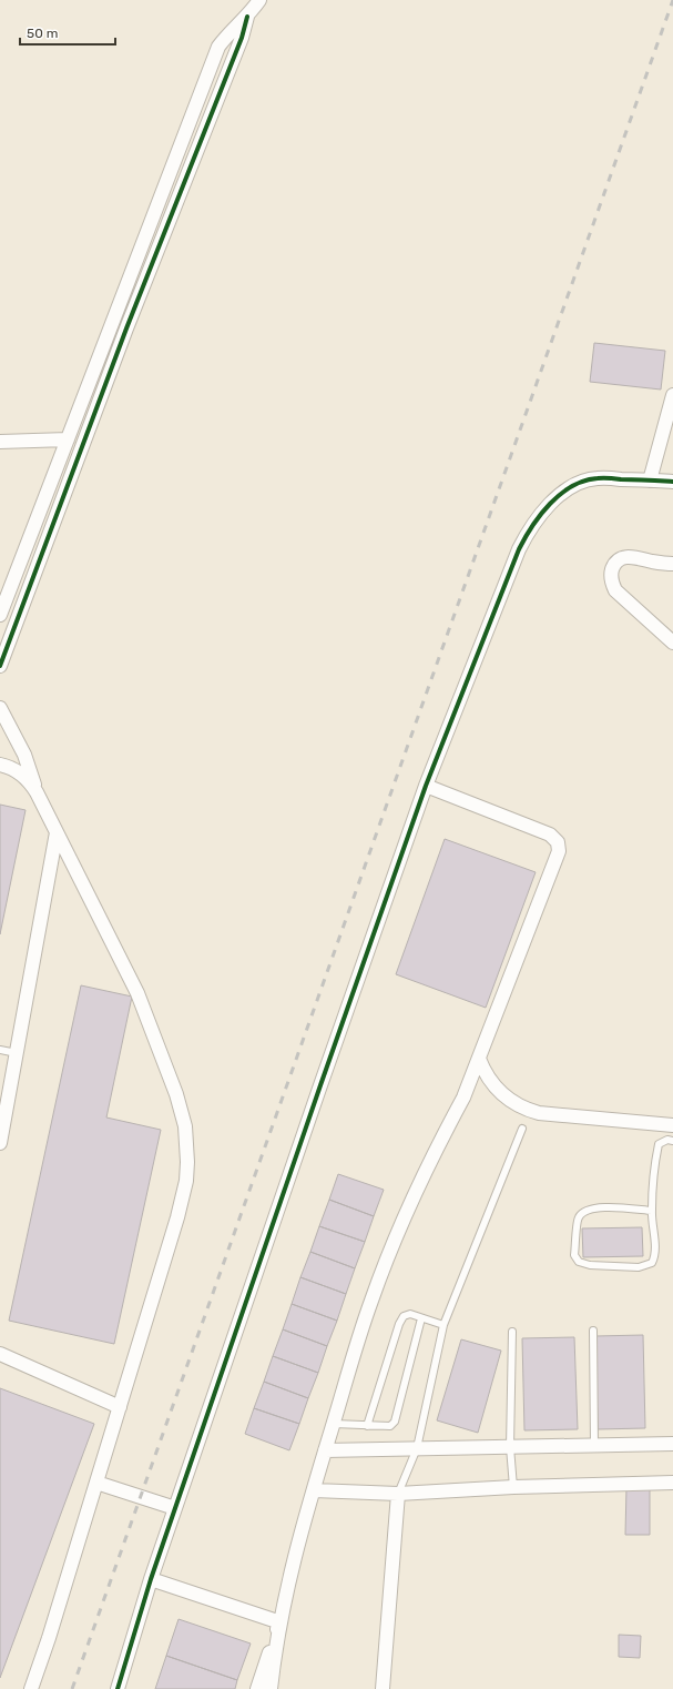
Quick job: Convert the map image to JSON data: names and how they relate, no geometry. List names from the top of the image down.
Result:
{
  "scale_bar": "50 m"
}
